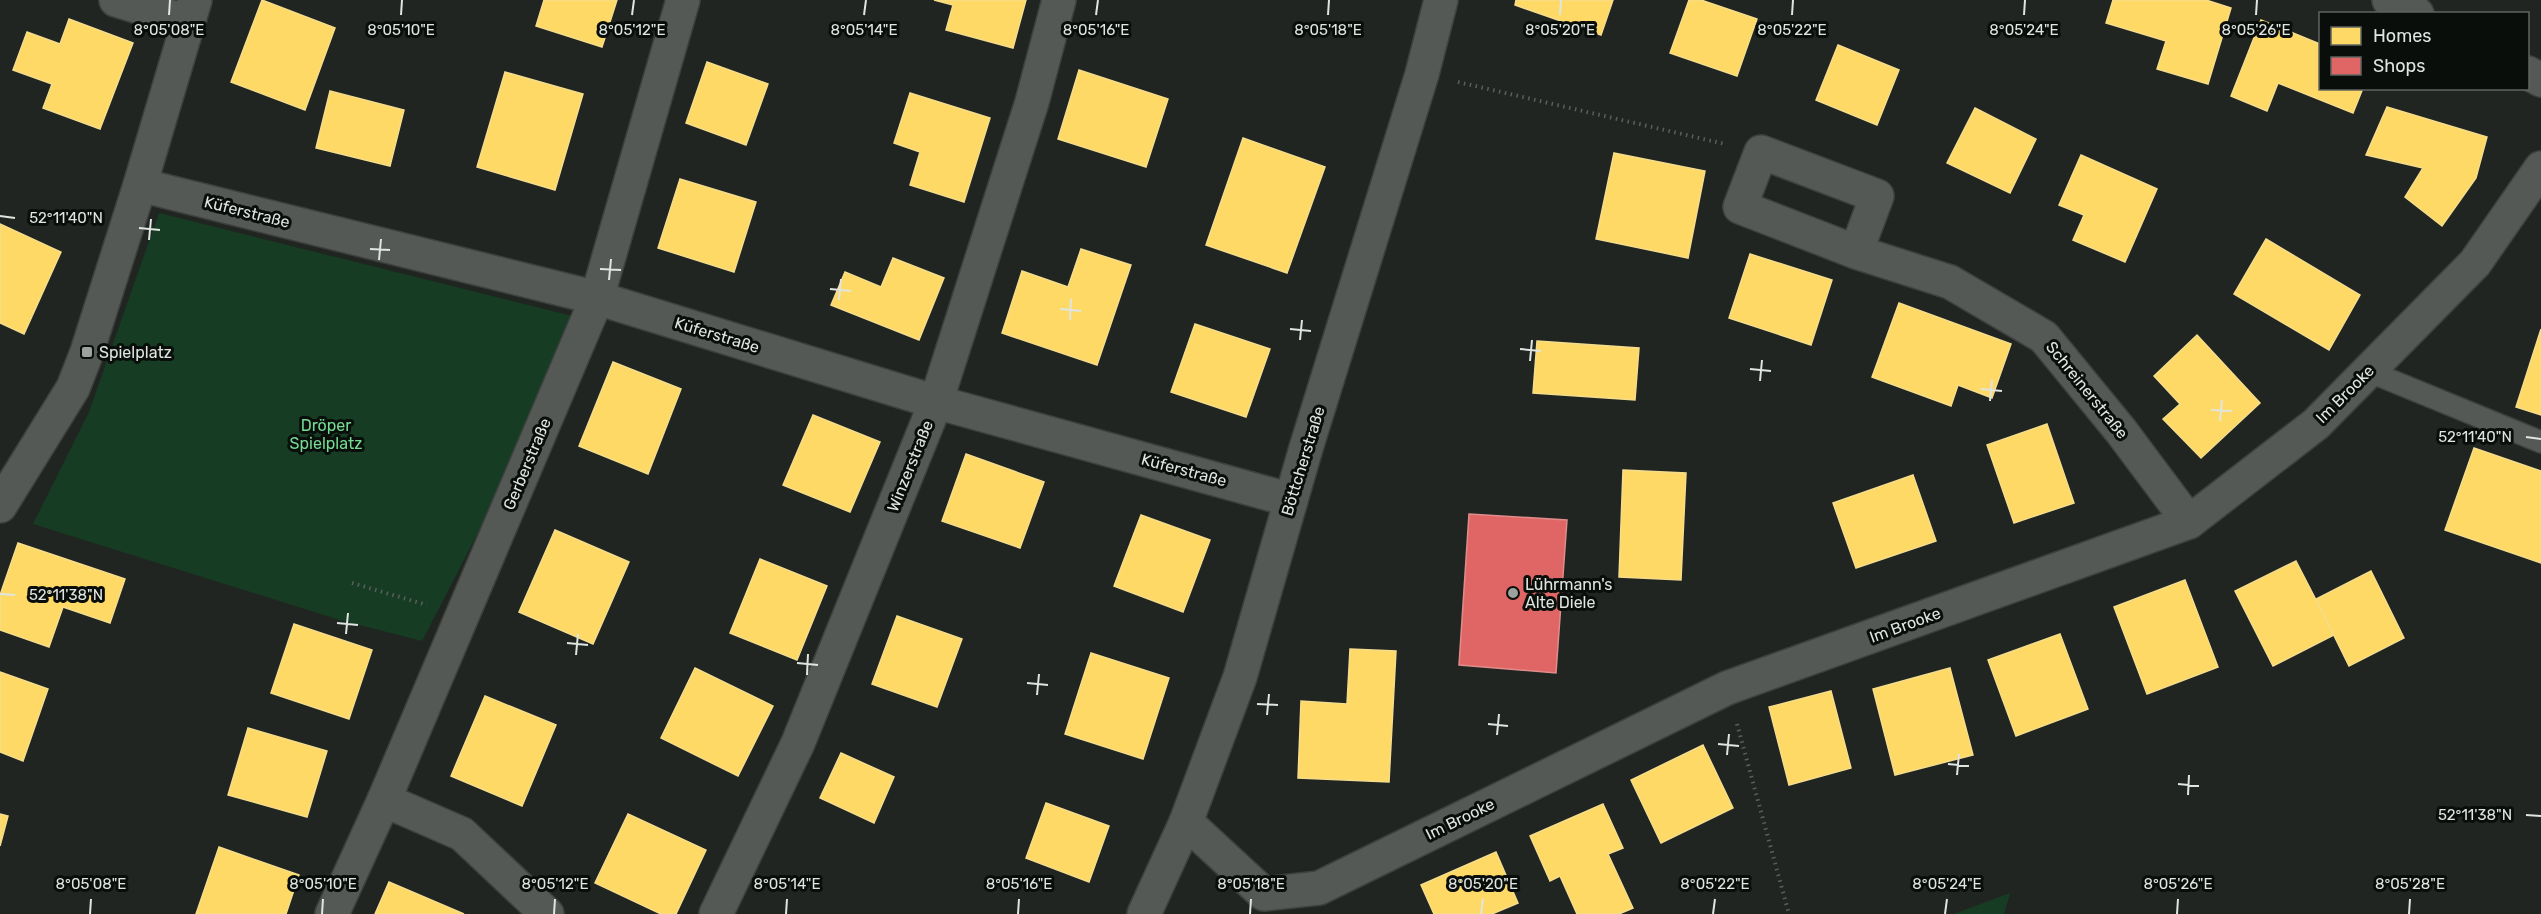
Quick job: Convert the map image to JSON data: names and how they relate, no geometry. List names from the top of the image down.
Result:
{
  "streets": {
    "street": [
      "Küferstraße",
      "Schreinerstraße",
      "Im Brooke",
      "Böttcherstraße",
      "Gerberstraße",
      "Winzerstraße"
    ]
  },
  "crossings": [
    ["Küferstraße", "Böttcherstraße"],
    ["Küferstraße", "Gerberstraße"],
    ["Küferstraße", "Winzerstraße"],
    ["Schreinerstraße", "Im Brooke"],
    ["Im Brooke", "Böttcherstraße"]
  ],
  "parks": ["Dröper Spielplatz"],
  "places": {
    "transit": ["Spielplatz"],
    "other": ["Lührmann's Alte Diele"]
  },
  "legend": ["Homes", "Shops"],
  "coordinates": [
    "8°05'08\"E",
    "8°05'10\"E",
    "8°05'12\"E",
    "8°05'14\"E",
    "8°05'16\"E",
    "8°05'18\"E",
    "8°05'20\"E",
    "8°05'22\"E",
    "8°05'24\"E",
    "8°05'26\"E",
    "52°11'40\"N",
    "52°11'38\"N",
    "8°05'28\"E"
  ]
}
